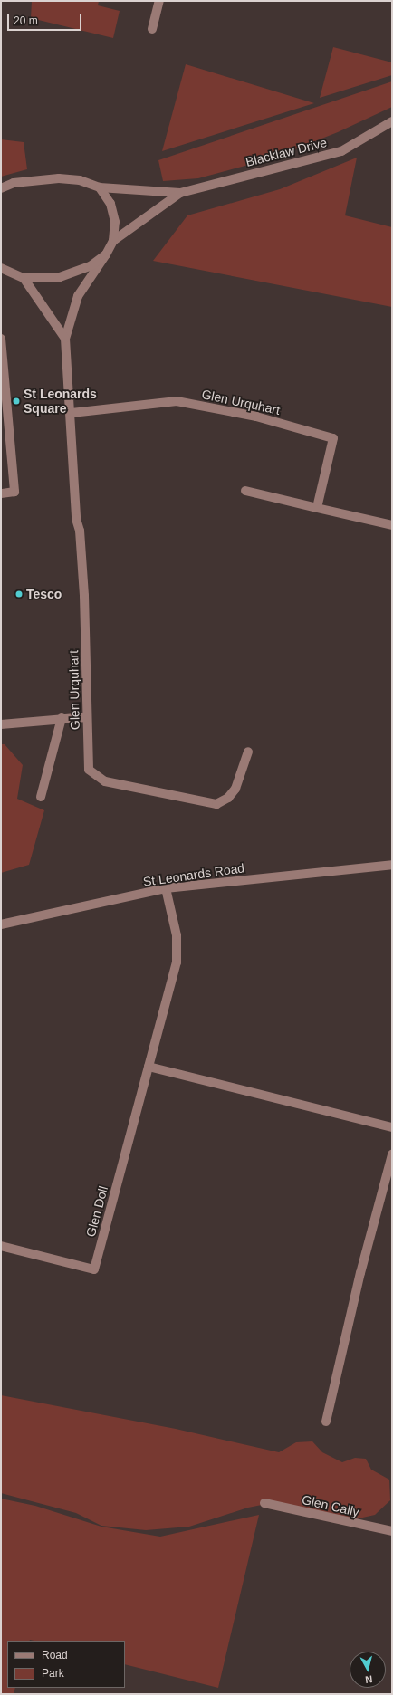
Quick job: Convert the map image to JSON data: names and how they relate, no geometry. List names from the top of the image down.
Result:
{
  "streets": {
    "street": [
      "Blacklaw Drive",
      "Glen Urquhart",
      "St Leonards Road",
      "Glen Doll",
      "Glen Cally"
    ]
  },
  "crossings": [
    ["Blacklaw Drive", "Glen Urquhart"],
    ["St Leonards Road", "Glen Doll"]
  ],
  "places": ["St Leonards Square", "Tesco"],
  "legend": ["Road", "Park"],
  "scale_bar": "20 m",
  "north": "bottom"
}
